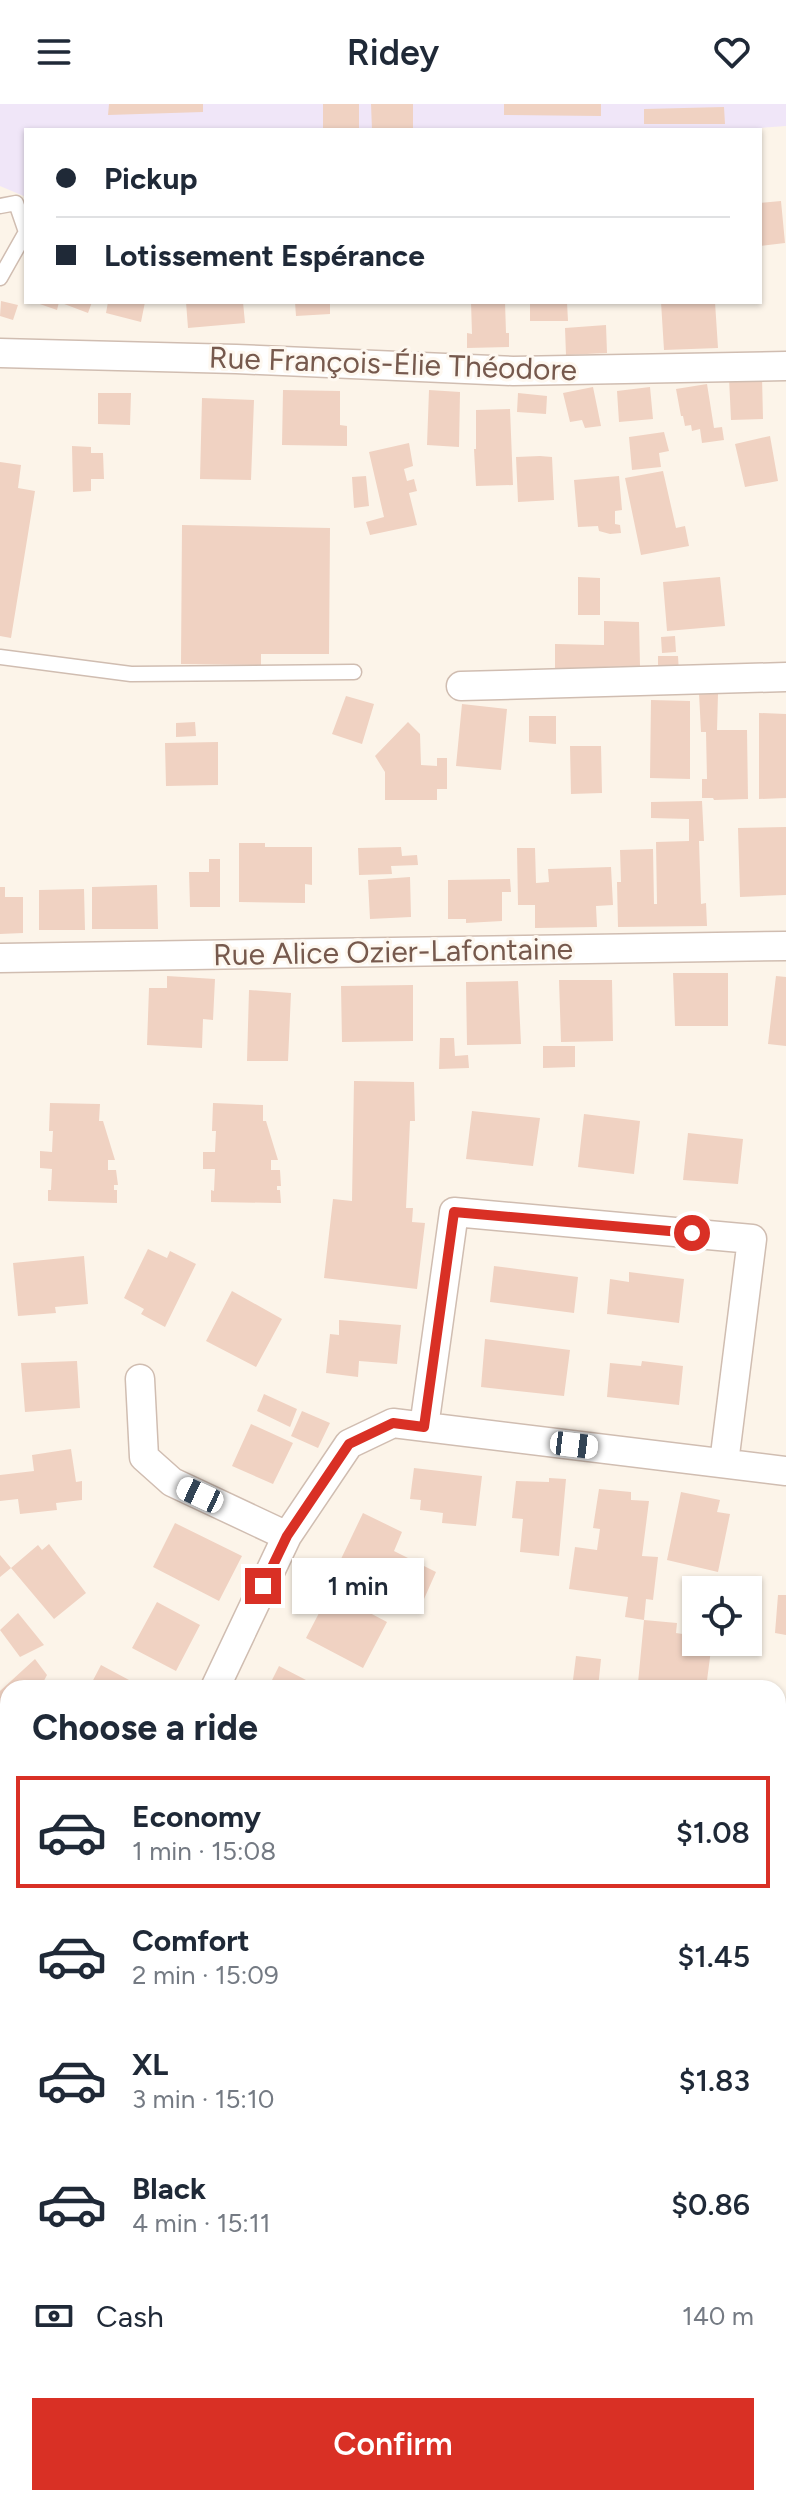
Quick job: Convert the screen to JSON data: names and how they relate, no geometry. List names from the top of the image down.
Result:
{
  "streets": {
    "street": ["Rue François-Élie Théodore", "Rue Alice Ozier-Lafontaine"]
  },
  "page": {
    "header": "Ridey",
    "banner": ["Pickup", "Lotissement Espérance"],
    "bubble": "1 min",
    "heading": "Choose a ride",
    "list": [
      {
        "name": "Economy",
        "note": "1 min · 15:08",
        "value": "$1.08"
      },
      {
        "name": "Comfort",
        "note": "2 min · 15:09",
        "value": "$1.45"
      },
      {
        "name": "XL",
        "note": "3 min · 15:10",
        "value": "$1.83"
      },
      {
        "name": "Black",
        "note": "4 min · 15:11",
        "value": "$0.86"
      }
    ],
    "pay": ["Cash", "140 m"],
    "buttons": "Confirm"
  }
}
